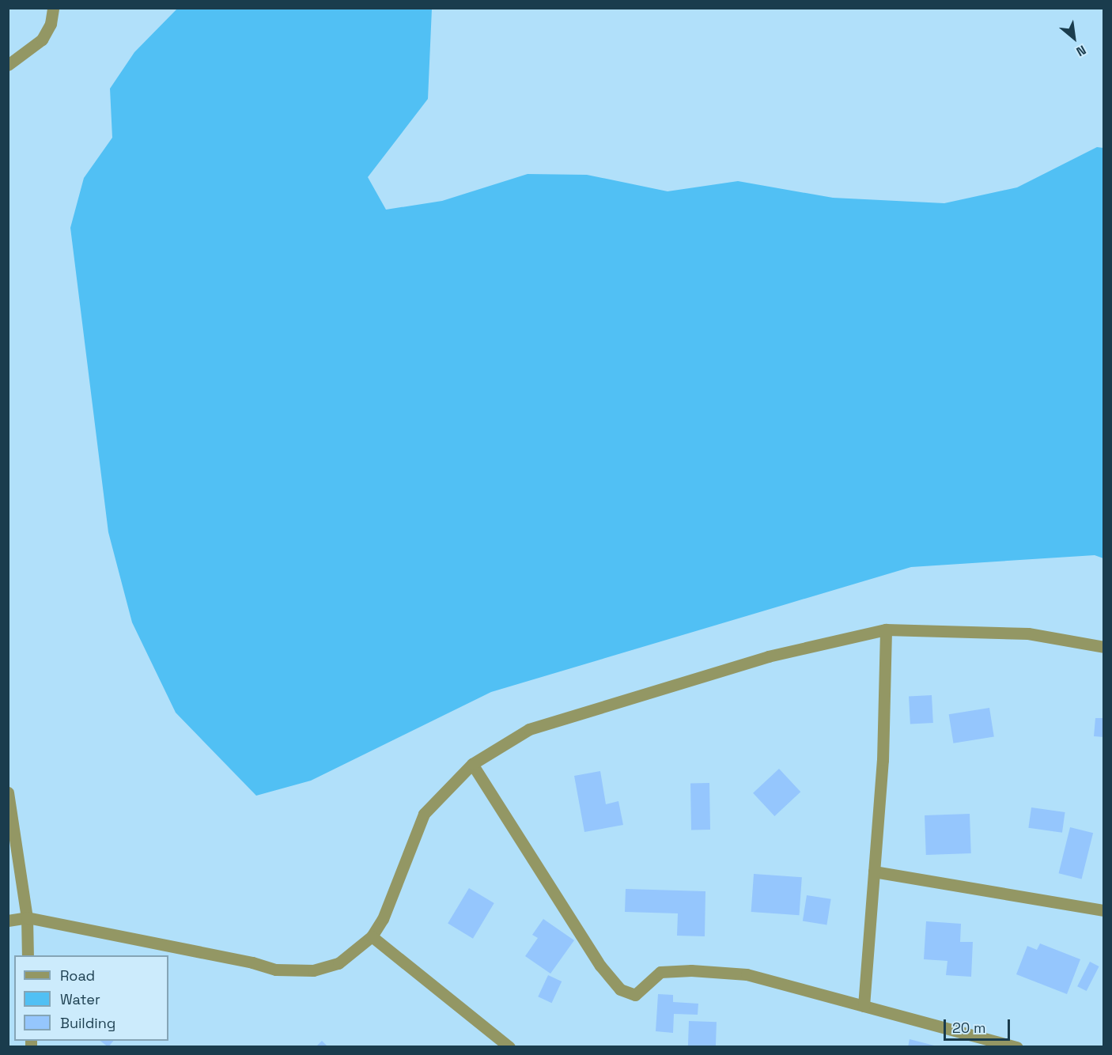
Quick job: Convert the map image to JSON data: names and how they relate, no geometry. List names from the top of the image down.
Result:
{
  "legend": ["Road", "Water", "Building"],
  "scale_bar": "20 m",
  "north": "bottom right"
}
